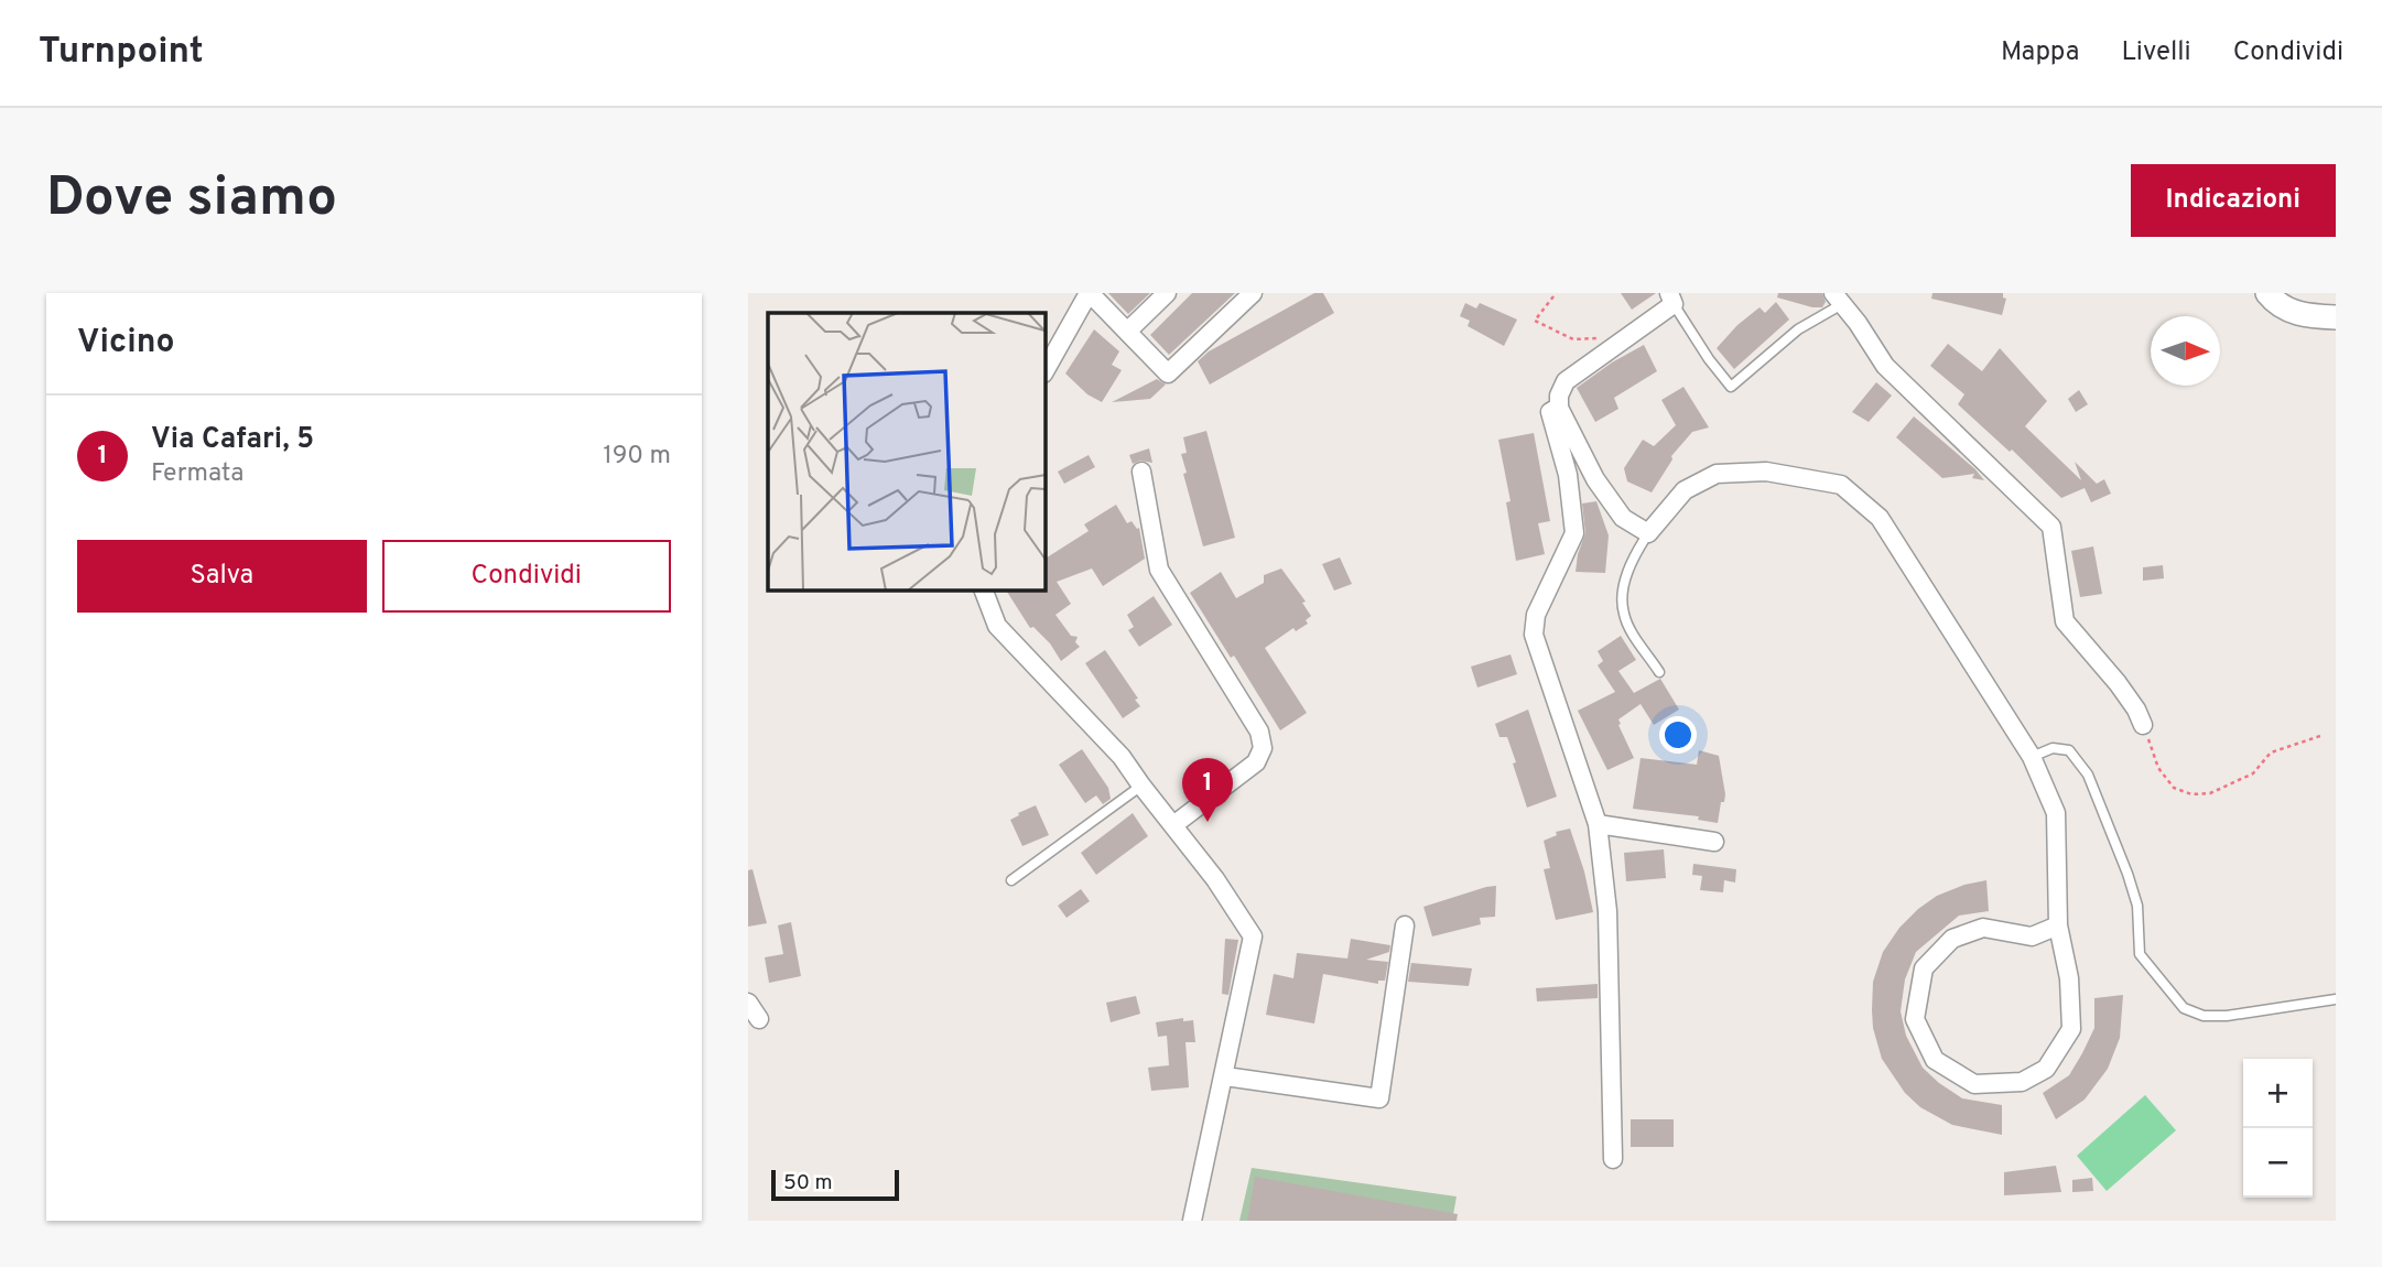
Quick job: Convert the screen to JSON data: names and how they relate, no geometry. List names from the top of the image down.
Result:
{
  "scale_bar": "50 m",
  "north": "right",
  "page": {
    "header": "Turnpoint",
    "nav": ["Mappa", "Livelli", "Condividi"],
    "buttons": [
      "Indicazioni",
      ["Salva", "Condividi"]
    ],
    "title": "Dove siamo",
    "heading": "Vicino",
    "list": [
      {
        "mark": "1",
        "name": "Via Cafari, 5",
        "note": "Fermata",
        "value": "190 m"
      }
    ],
    "pins": "1",
    "map_buttons": ["+", "−"],
    "scale": "50 m"
  }
}
